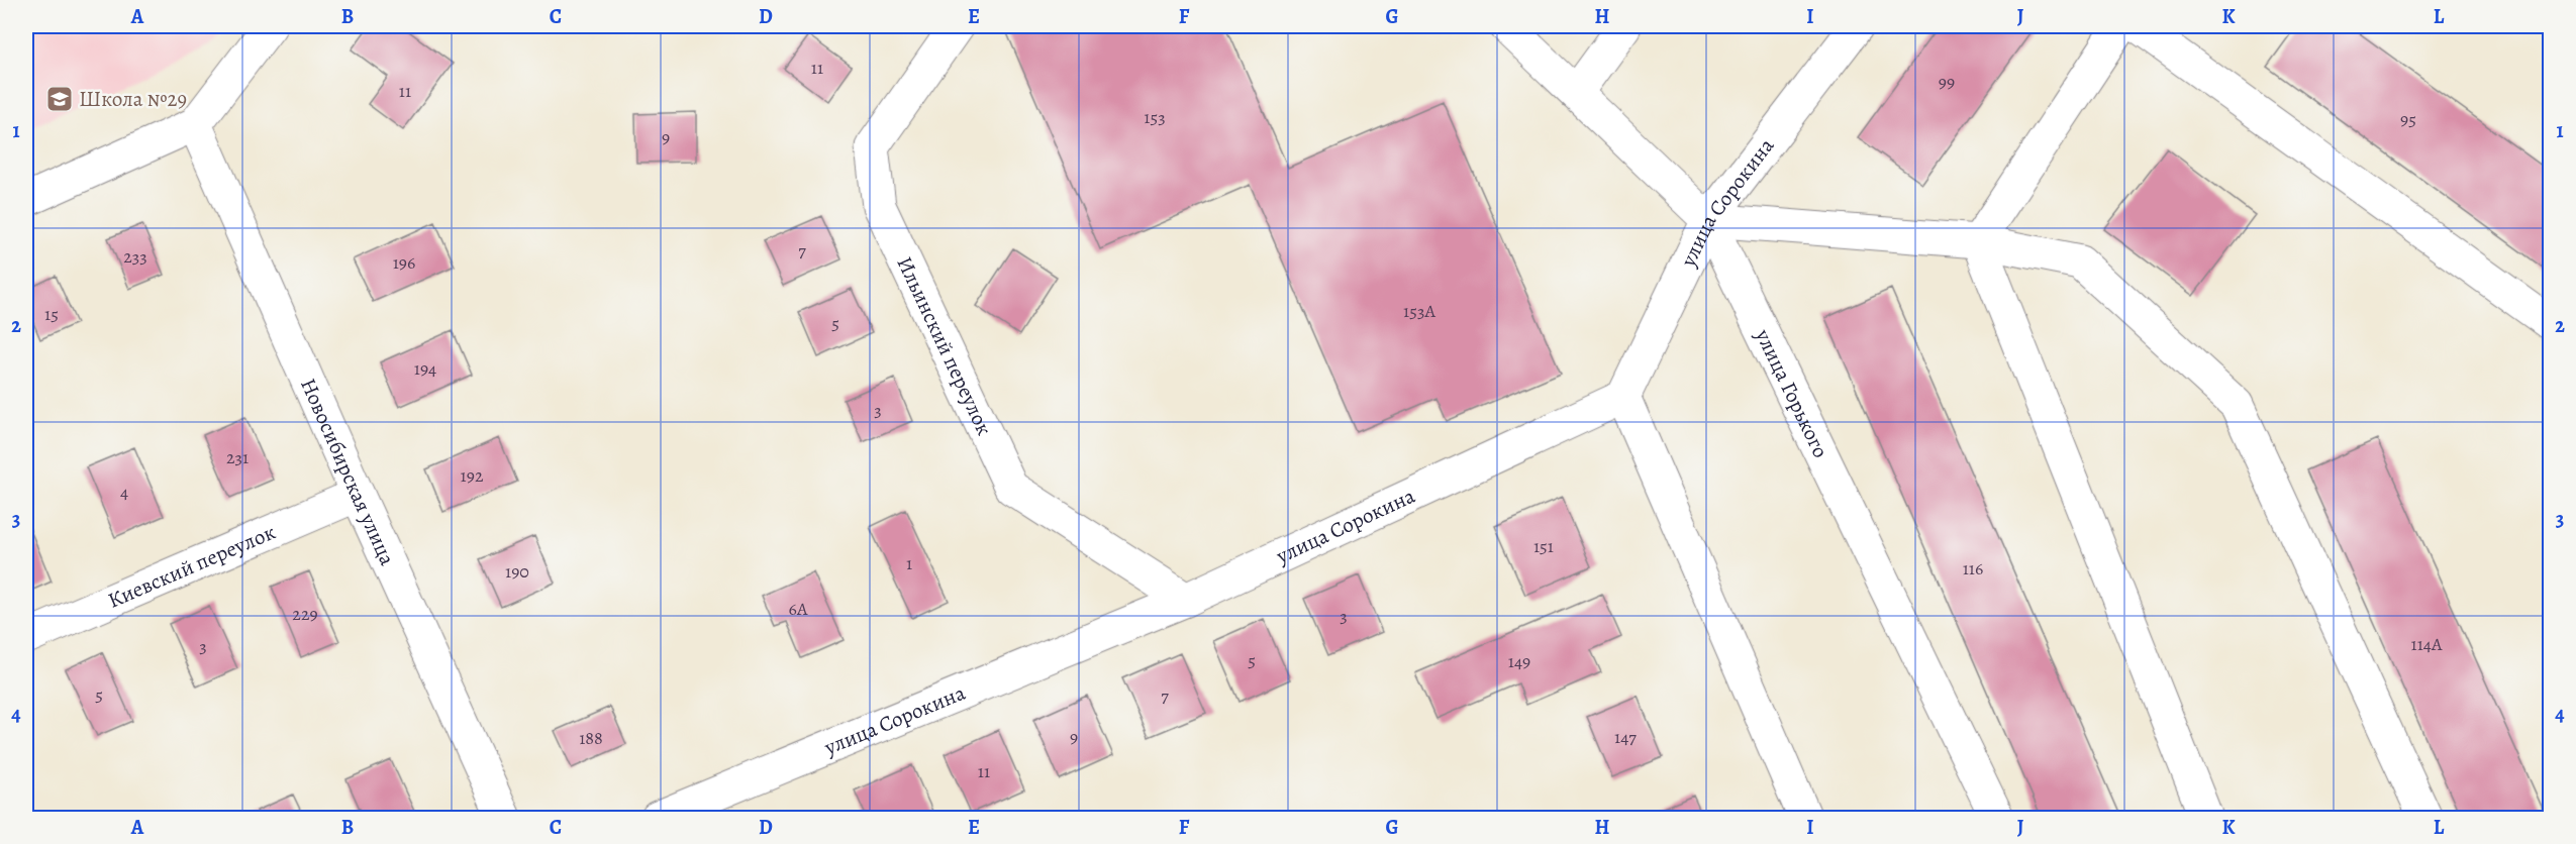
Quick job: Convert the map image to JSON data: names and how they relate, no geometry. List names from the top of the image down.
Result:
{
  "streets": {
    "street": [
      "улица Сорокина",
      "Ильинский переулок",
      "улица Горького",
      "Новосибирская улица",
      "Киевский переулок"
    ]
  },
  "crossings": [
    ["улица Сорокина", "Ильинский переулок"],
    ["улица Сорокина", "улица Горького"],
    ["Новосибирская улица", "Киевский переулок"]
  ],
  "places": {
    "school or university": ["Школа №29"]
  },
  "house_numbers": [
    "11",
    "99",
    "11",
    "153",
    "95",
    "9",
    "7",
    "233",
    "196",
    "153А",
    "15",
    "5",
    "194",
    "3",
    "231",
    "192",
    "4",
    "151",
    "1",
    "116",
    "190",
    "6А",
    "229",
    "3",
    "114А",
    "3",
    "5",
    "149",
    "5",
    "7",
    "9",
    "147",
    "188",
    "11"
  ],
  "grid": {
    "columns": [
      "A",
      "B",
      "C",
      "D",
      "E",
      "F",
      "G",
      "H",
      "I",
      "J",
      "K",
      "L"
    ],
    "rows": [
      "1",
      "2",
      "3",
      "4"
    ]
  }
}
